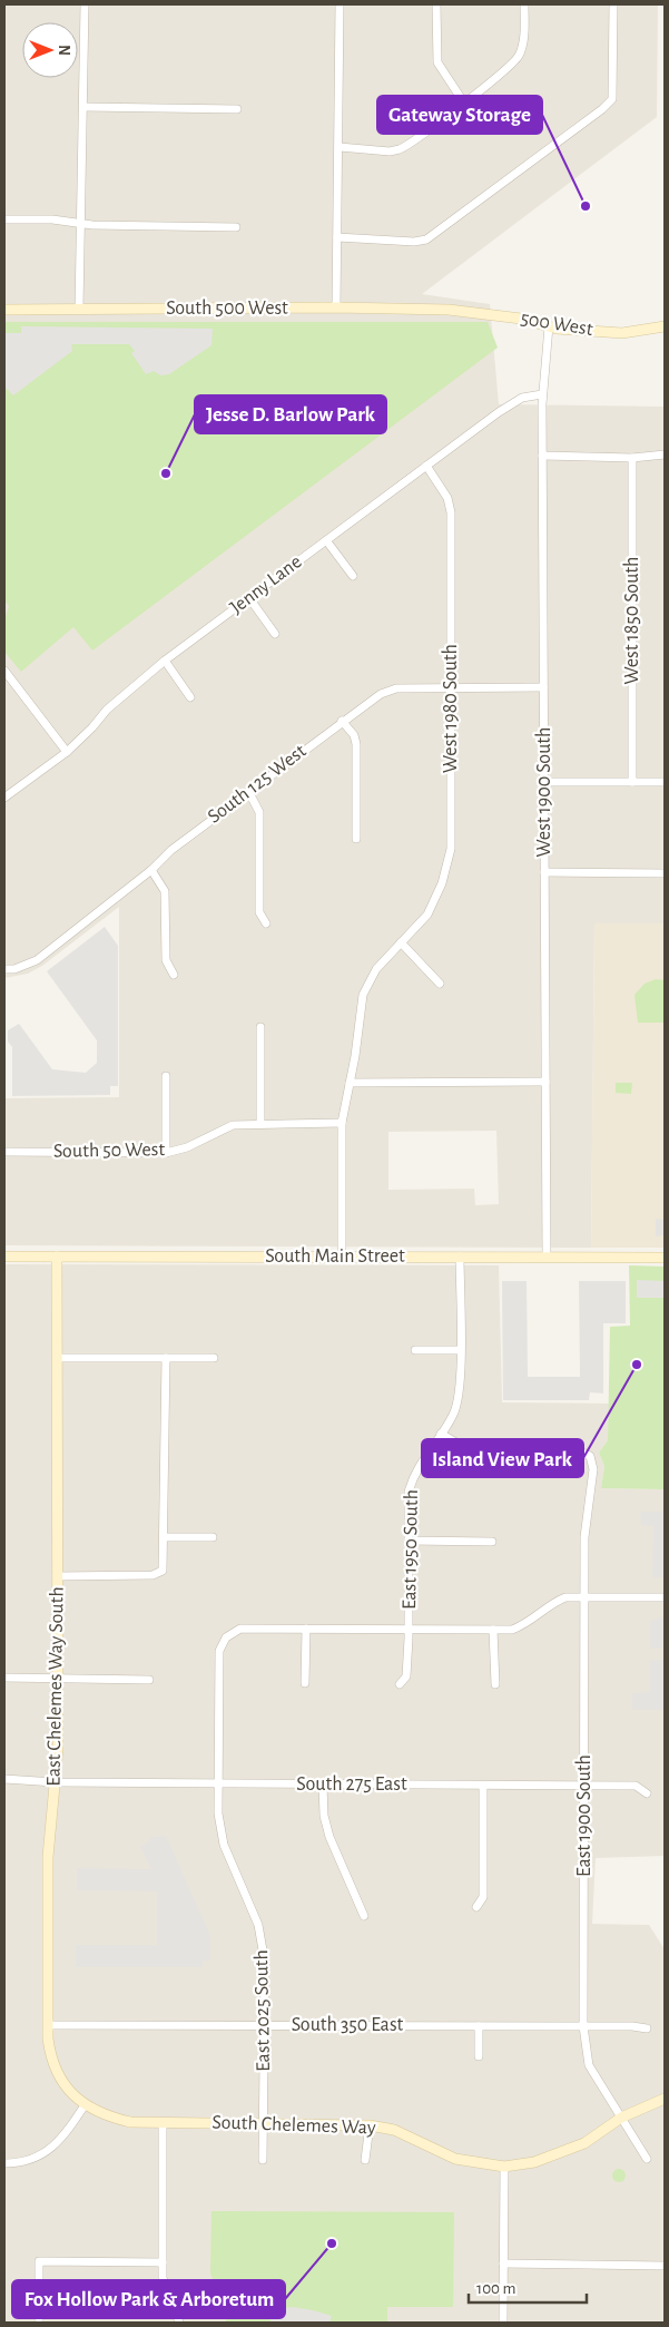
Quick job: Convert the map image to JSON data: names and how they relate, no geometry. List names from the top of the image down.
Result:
{
  "streets": {
    "street": [
      "South 500 West",
      "500 West",
      "Jenny Lane",
      "West 1850 South",
      "West 1980 South",
      "South 125 West",
      "West 1900 South",
      "South 50 West",
      "South Main Street",
      "East 1950 South",
      "East Chelemes Way South",
      "South 275 East",
      "East 1900 South",
      "East 2025 South",
      "South 350 East",
      "South Chelemes Way"
    ]
  },
  "crossings": [
    ["South 500 West", "500 West"],
    ["500 West", "West 1900 South"],
    ["Jenny Lane", "West 1980 South"],
    ["Jenny Lane", "West 1900 South"],
    ["West 1980 South", "South 125 West"],
    ["West 1980 South", "South 50 West"],
    ["West 1980 South", "South Main Street"],
    ["South 125 West", "West 1900 South"],
    ["West 1900 South", "South Main Street"],
    ["South Main Street", "East 1950 South"],
    ["South Main Street", "East Chelemes Way South"],
    ["East 1950 South", "East 1900 South"],
    ["East Chelemes Way South", "South 275 East"],
    ["East Chelemes Way South", "South 350 East"],
    ["East Chelemes Way South", "South Chelemes Way"],
    ["South 275 East", "East 1900 South"],
    ["South 275 East", "East 2025 South"],
    ["East 1900 South", "South 350 East"],
    ["East 1900 South", "South Chelemes Way"],
    ["East 2025 South", "South 350 East"],
    ["East 2025 South", "South Chelemes Way"]
  ],
  "places": [
    "Gateway Storage",
    "Jesse D. Barlow Park",
    "Island View Park",
    "Fox Hollow Park & Arboretum"
  ],
  "scale_bar": "100 m",
  "north": "right"
}
